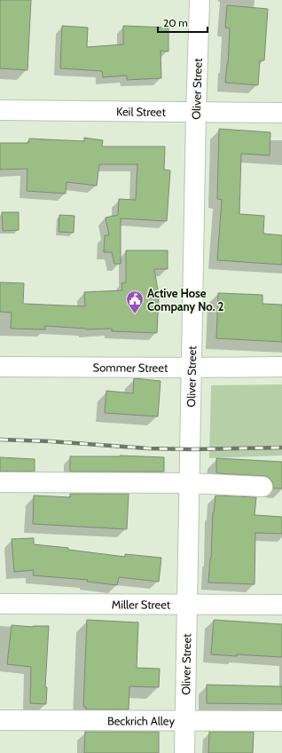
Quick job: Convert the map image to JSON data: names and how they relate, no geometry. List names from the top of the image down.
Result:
{
  "streets": {
    "street": [
      "Oliver Street",
      "Keil Street",
      "Sommer Street",
      "Miller Street",
      "Beckrich Alley"
    ]
  },
  "crossings": [
    ["Oliver Street", "Keil Street"],
    ["Oliver Street", "Sommer Street"],
    ["Oliver Street", "Miller Street"],
    ["Oliver Street", "Beckrich Alley"]
  ],
  "places": {
    "public building": ["Active Hose Company No. 2"]
  },
  "scale_bar": "20 m"
}
